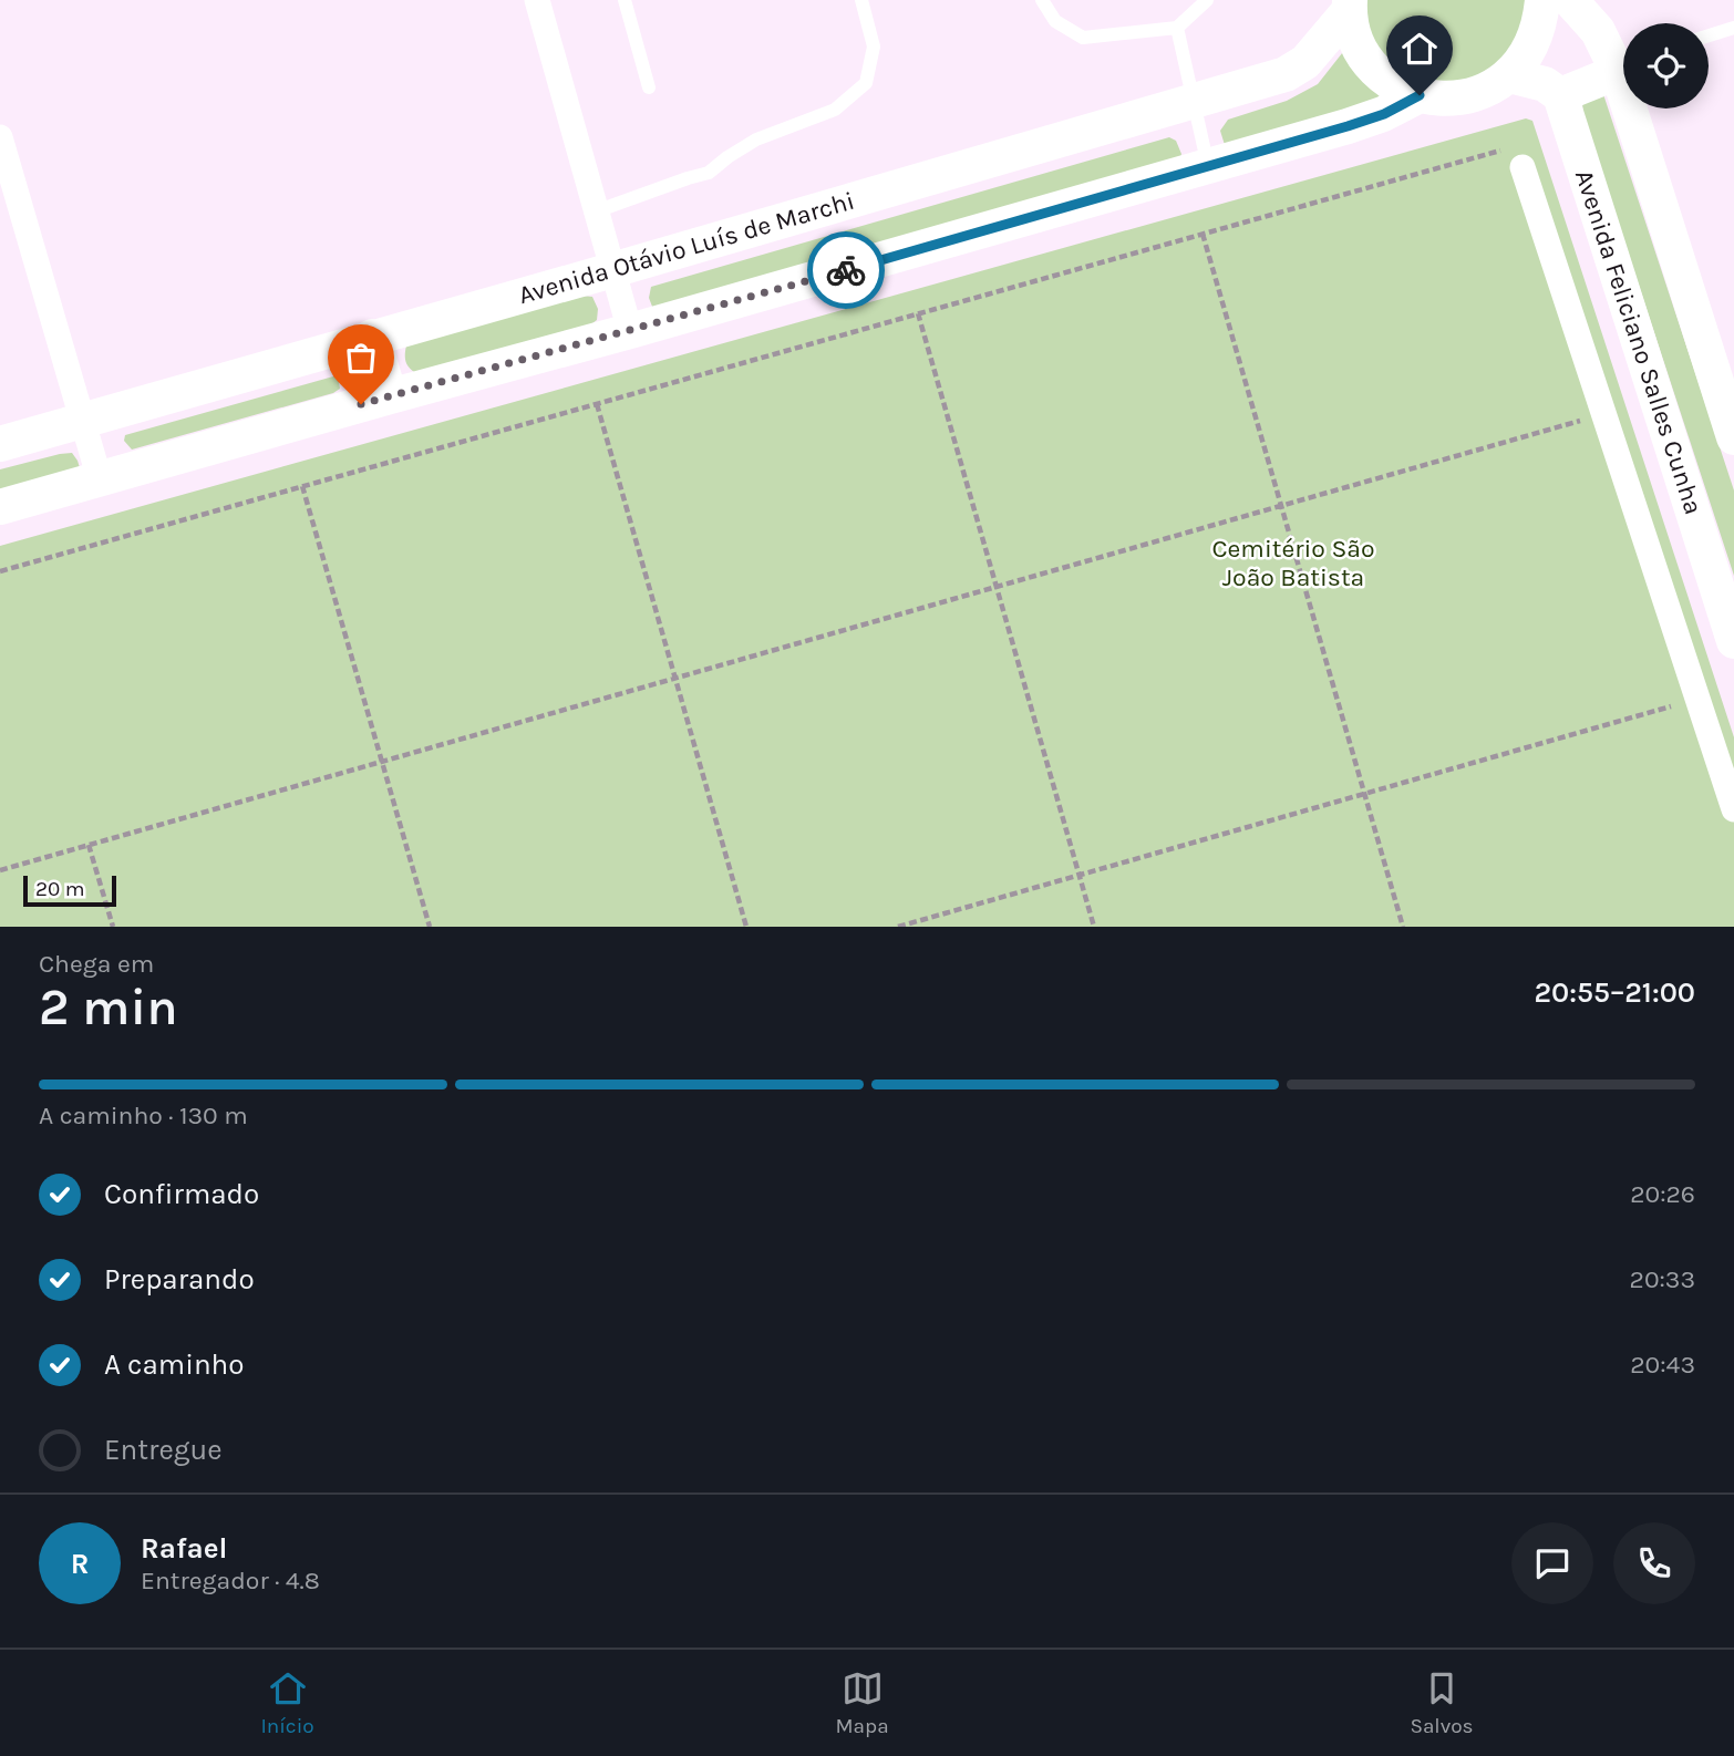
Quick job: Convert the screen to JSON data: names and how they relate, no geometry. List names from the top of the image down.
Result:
{
  "streets": {
    "main road": ["Avenida Otávio Luís de Marchi", "Avenida Feliciano Salles Cunha"]
  },
  "parks": ["Cemitério São João Batista"],
  "scale_bar": "20 m",
  "page": {
    "scale": "20 m",
    "heading": ["2 min", "Chega em", "20:55–21:00"],
    "panel": ["Rafael", "Entregador · 4.8"],
    "bar": "A caminho · 130 m",
    "list": [
      ["Confirmado", "20:26"],
      ["Preparando", "20:33"],
      ["A caminho", "20:43"],
      "Entregue"
    ],
    "round": "R",
    "tabs": ["Início", "Mapa", "Salvos"]
  }
}
